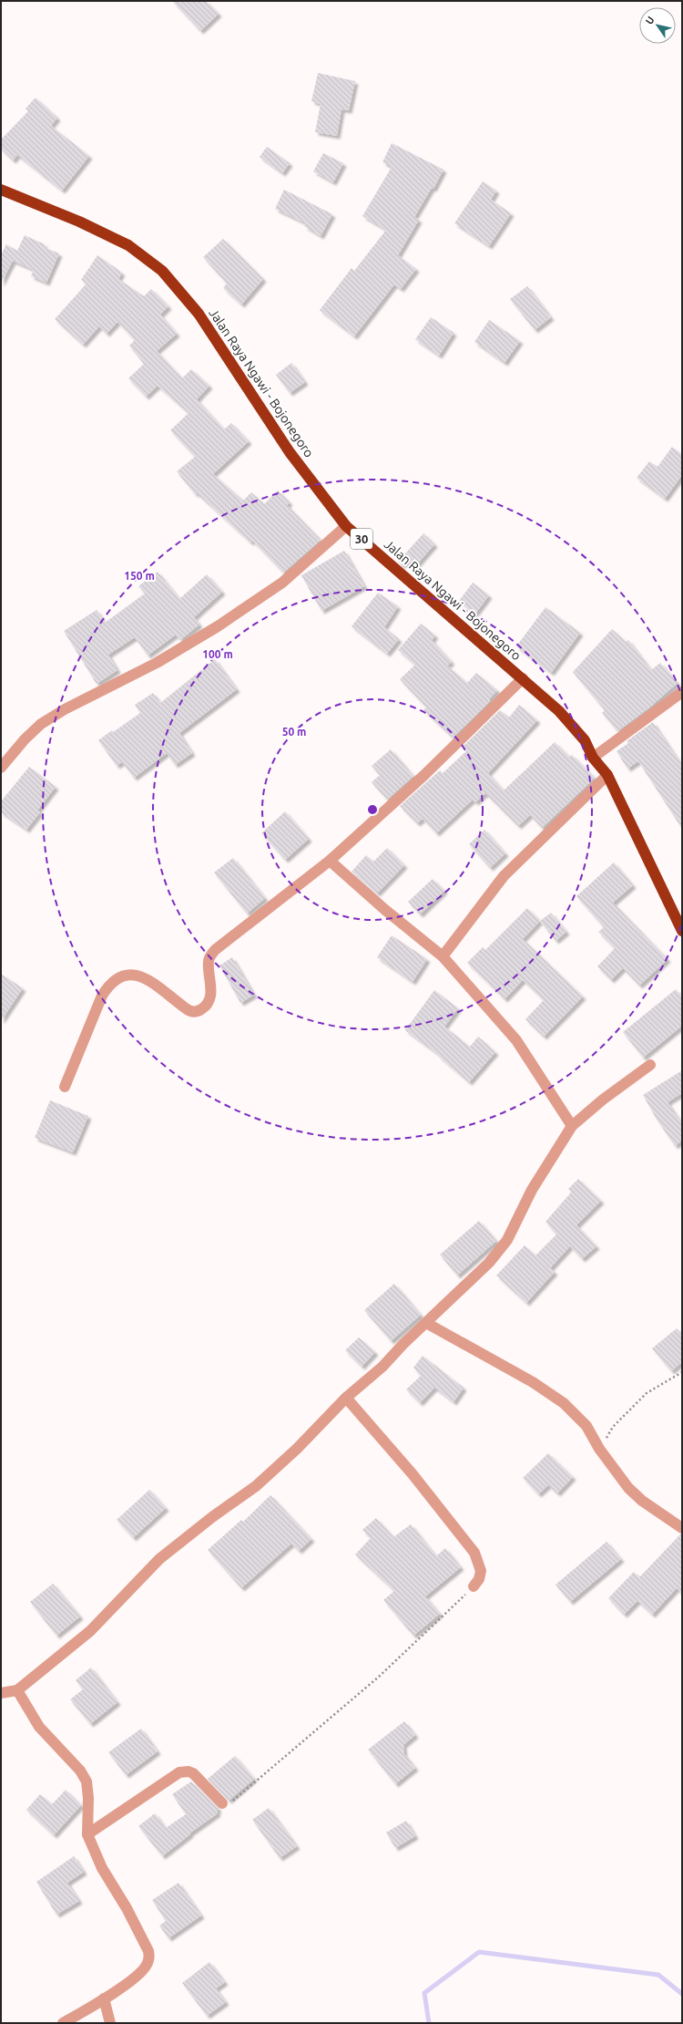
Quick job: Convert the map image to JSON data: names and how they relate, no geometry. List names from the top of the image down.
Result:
{
  "streets": {
    "highway": ["Jalan Raya Ngawi - Bojonegoro", "30"]
  },
  "north": "top left",
  "rings": ["150 m", "100 m", "50 m"]
}
